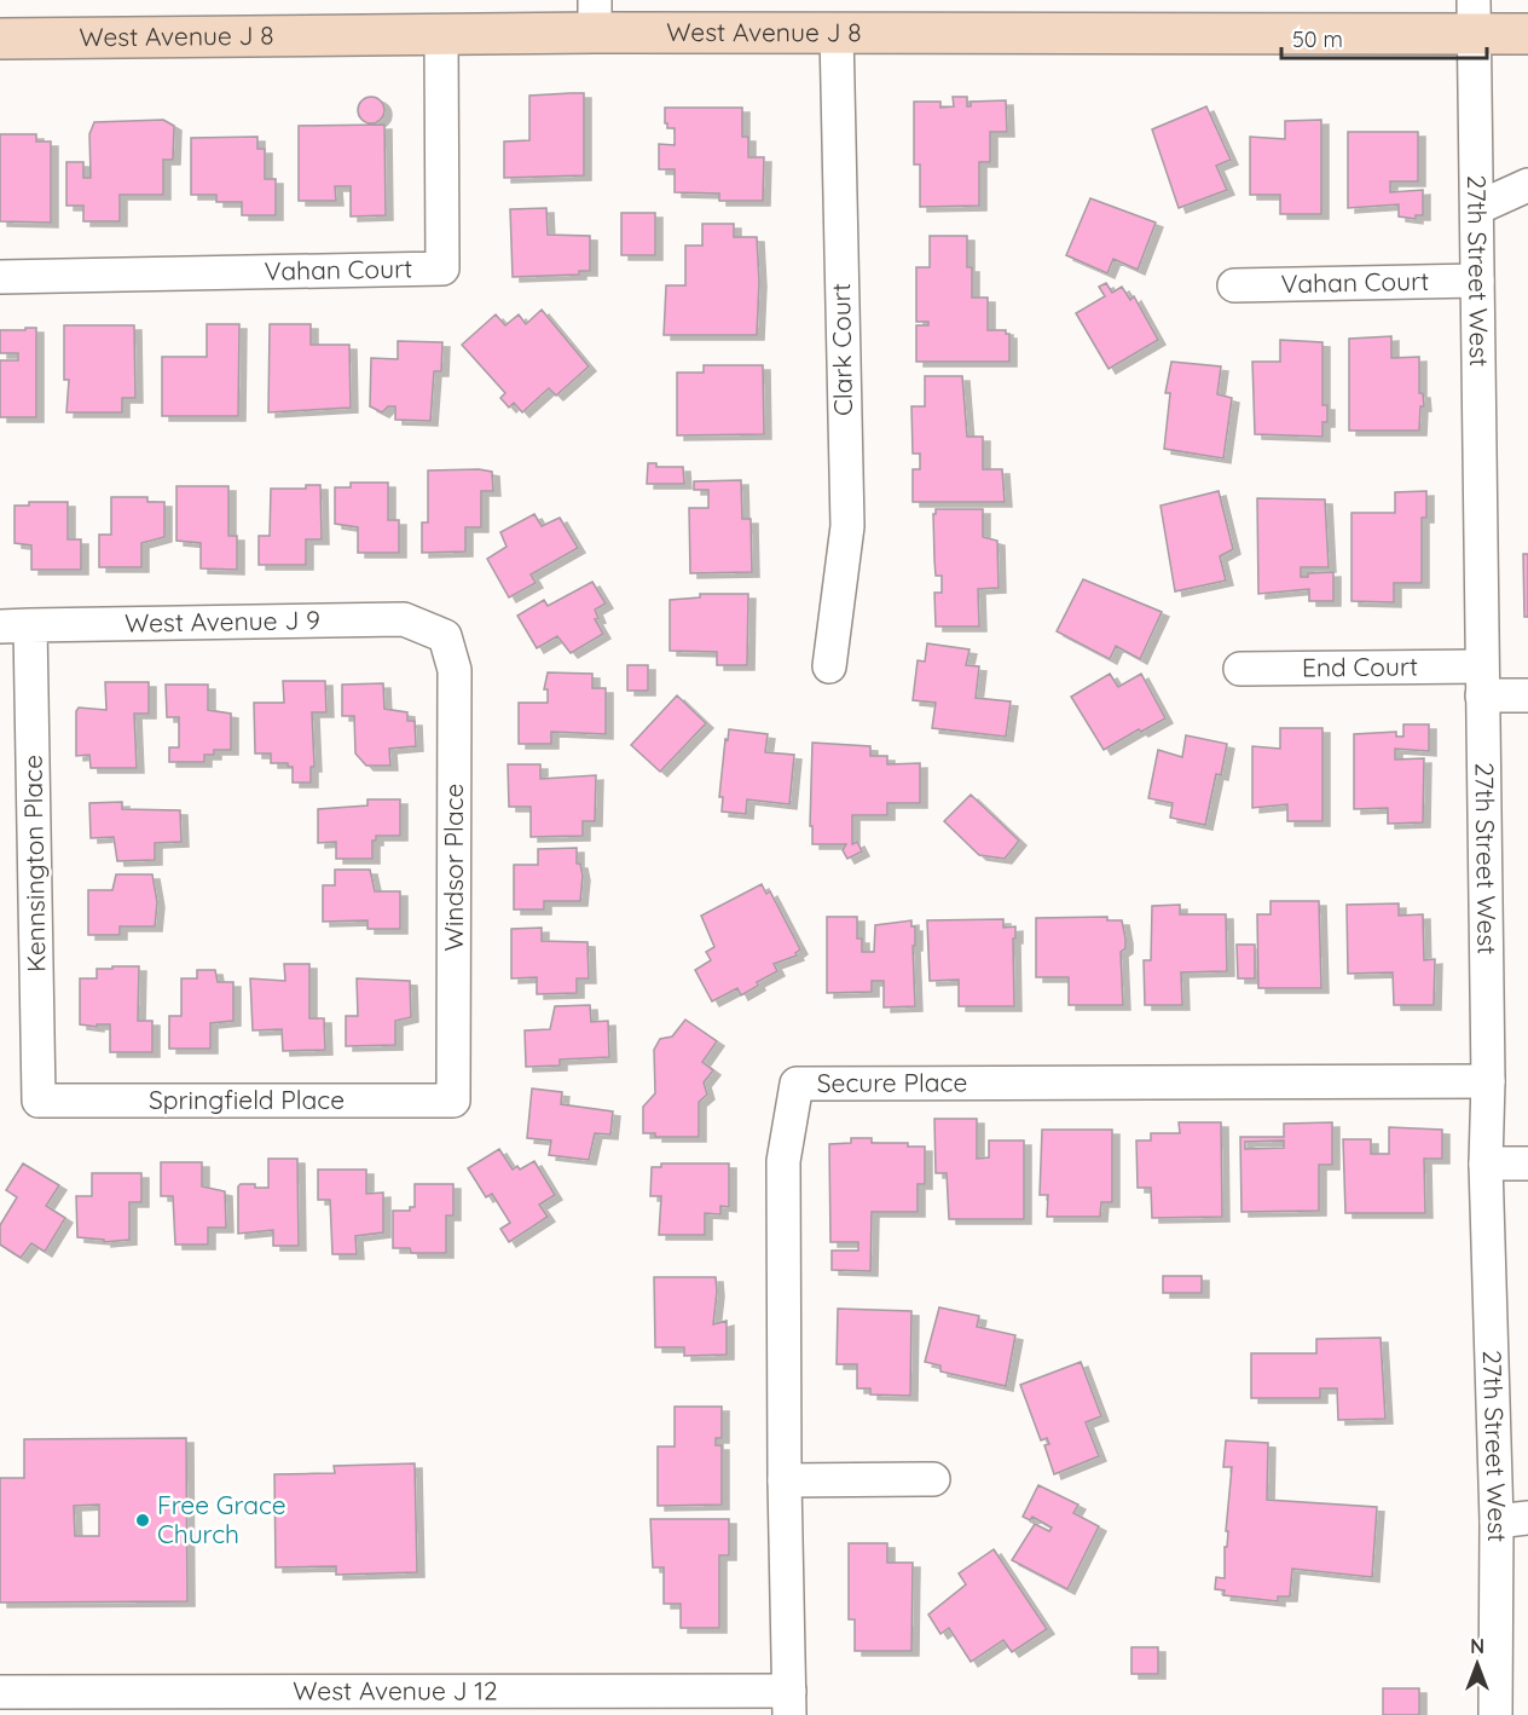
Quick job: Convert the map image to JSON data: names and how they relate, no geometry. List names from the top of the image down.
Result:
{
  "streets": {
    "street": [
      "West Avenue J 8",
      "27th Street West",
      "Vahan Court",
      "Clark Court",
      "West Avenue J 9",
      "End Court",
      "Kennsington Place",
      "Windsor Place",
      "Secure Place",
      "Springfield Place",
      "West Avenue J 12"
    ]
  },
  "crossings": [
    ["West Avenue J 8", "27th Street West"],
    ["West Avenue J 8", "Vahan Court"],
    ["West Avenue J 8", "Clark Court"],
    ["27th Street West", "Vahan Court"],
    ["27th Street West", "End Court"],
    ["27th Street West", "Secure Place"],
    ["West Avenue J 9", "Kennsington Place"],
    ["West Avenue J 9", "Windsor Place"],
    ["Kennsington Place", "Springfield Place"],
    ["Windsor Place", "Springfield Place"],
    ["Secure Place", "West Avenue J 12"]
  ],
  "places": ["Free Grace Church"],
  "scale_bar": "50 m",
  "north": "top"
}
